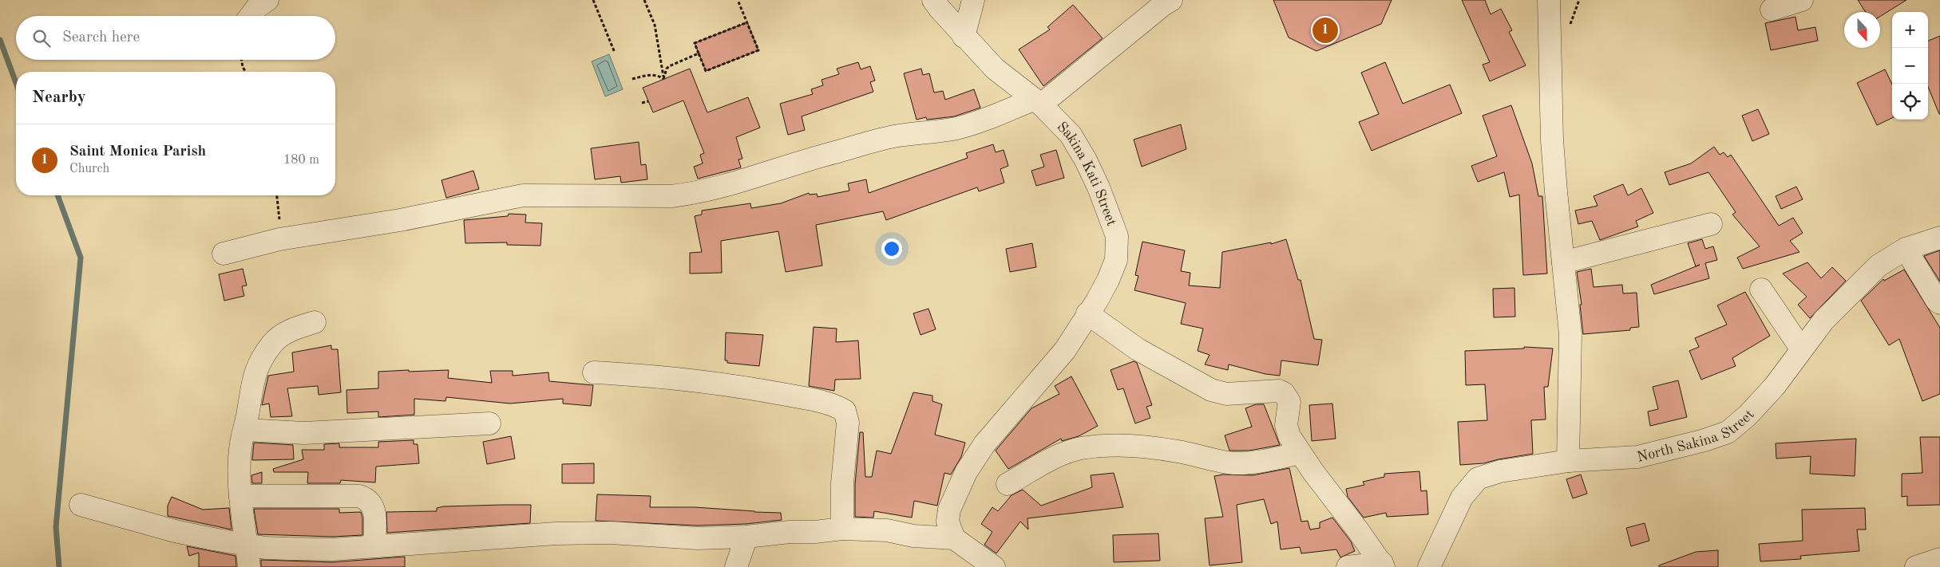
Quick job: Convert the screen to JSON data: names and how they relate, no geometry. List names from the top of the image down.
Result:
{
  "streets": {
    "street": ["Sakina Kati Street", "North Sakina Street"]
  },
  "north": "bottom",
  "page": {
    "map_buttons": ["+", "−"],
    "pins": "1",
    "search": "Search here",
    "heading": "Nearby",
    "list": [
      {
        "mark": "1",
        "name": "Saint Monica Parish",
        "note": "Church",
        "value": "180 m"
      }
    ]
  }
}
